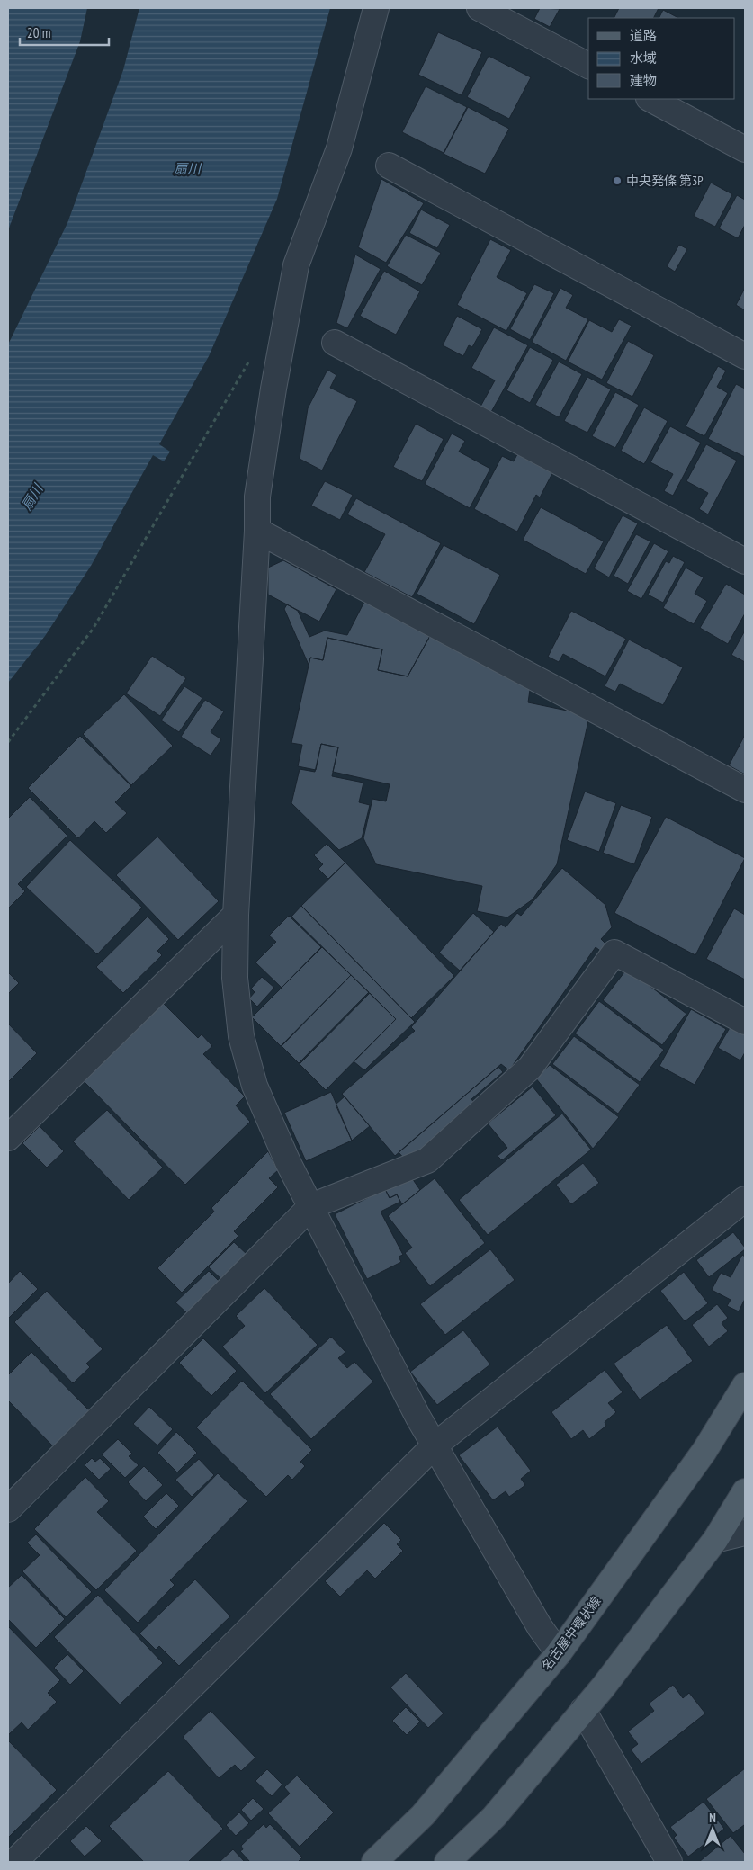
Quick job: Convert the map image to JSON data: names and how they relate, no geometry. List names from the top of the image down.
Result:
{
  "streets": {
    "main road": ["名古屋中環状線"]
  },
  "water": ["扇川"],
  "places": ["中央発條 第3P"],
  "legend": ["道路", "水域", "建物"],
  "scale_bar": "20 m",
  "north": "top"
}
